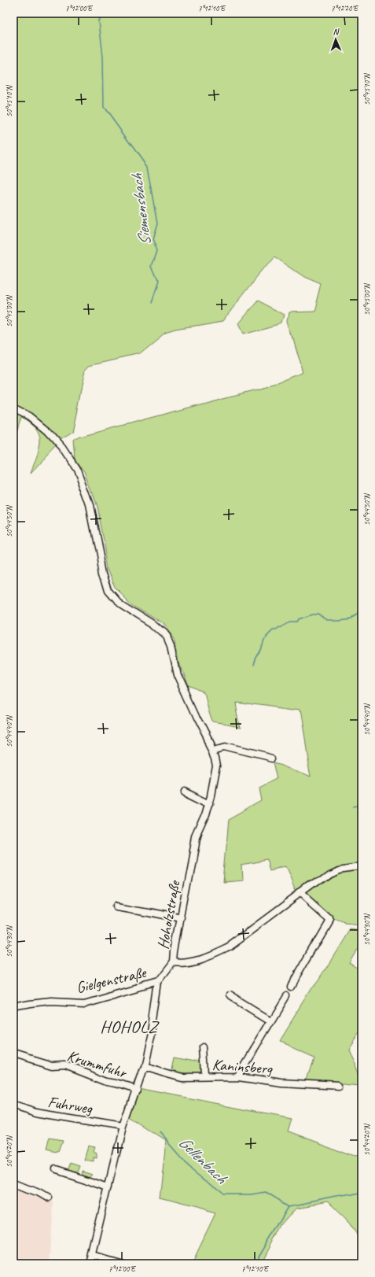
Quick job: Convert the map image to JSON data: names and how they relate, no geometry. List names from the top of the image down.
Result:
{
  "streets": {
    "street": [
      "Hoholzstraße",
      "Gielgenstraße",
      "Krummfuhr",
      "Kaninsberg",
      "Fuhrweg"
    ]
  },
  "crossings": [
    ["Hoholzstraße", "Gielgenstraße"],
    ["Hoholzstraße", "Krummfuhr"],
    ["Hoholzstraße", "Kaninsberg"],
    ["Hoholzstraße", "Fuhrweg"]
  ],
  "districts": ["HOHOLZ"],
  "water": ["Siemensbach", "Gellenbach"],
  "north": "top",
  "coordinates": [
    "7°12'00\"E",
    "7°12'10\"E",
    "7°12'20\"E",
    "50°45'10\"N",
    "50°45'00\"N",
    "50°44'50\"N",
    "50°44'40\"N",
    "50°44'30\"N",
    "50°44'20\"N"
  ]
}
